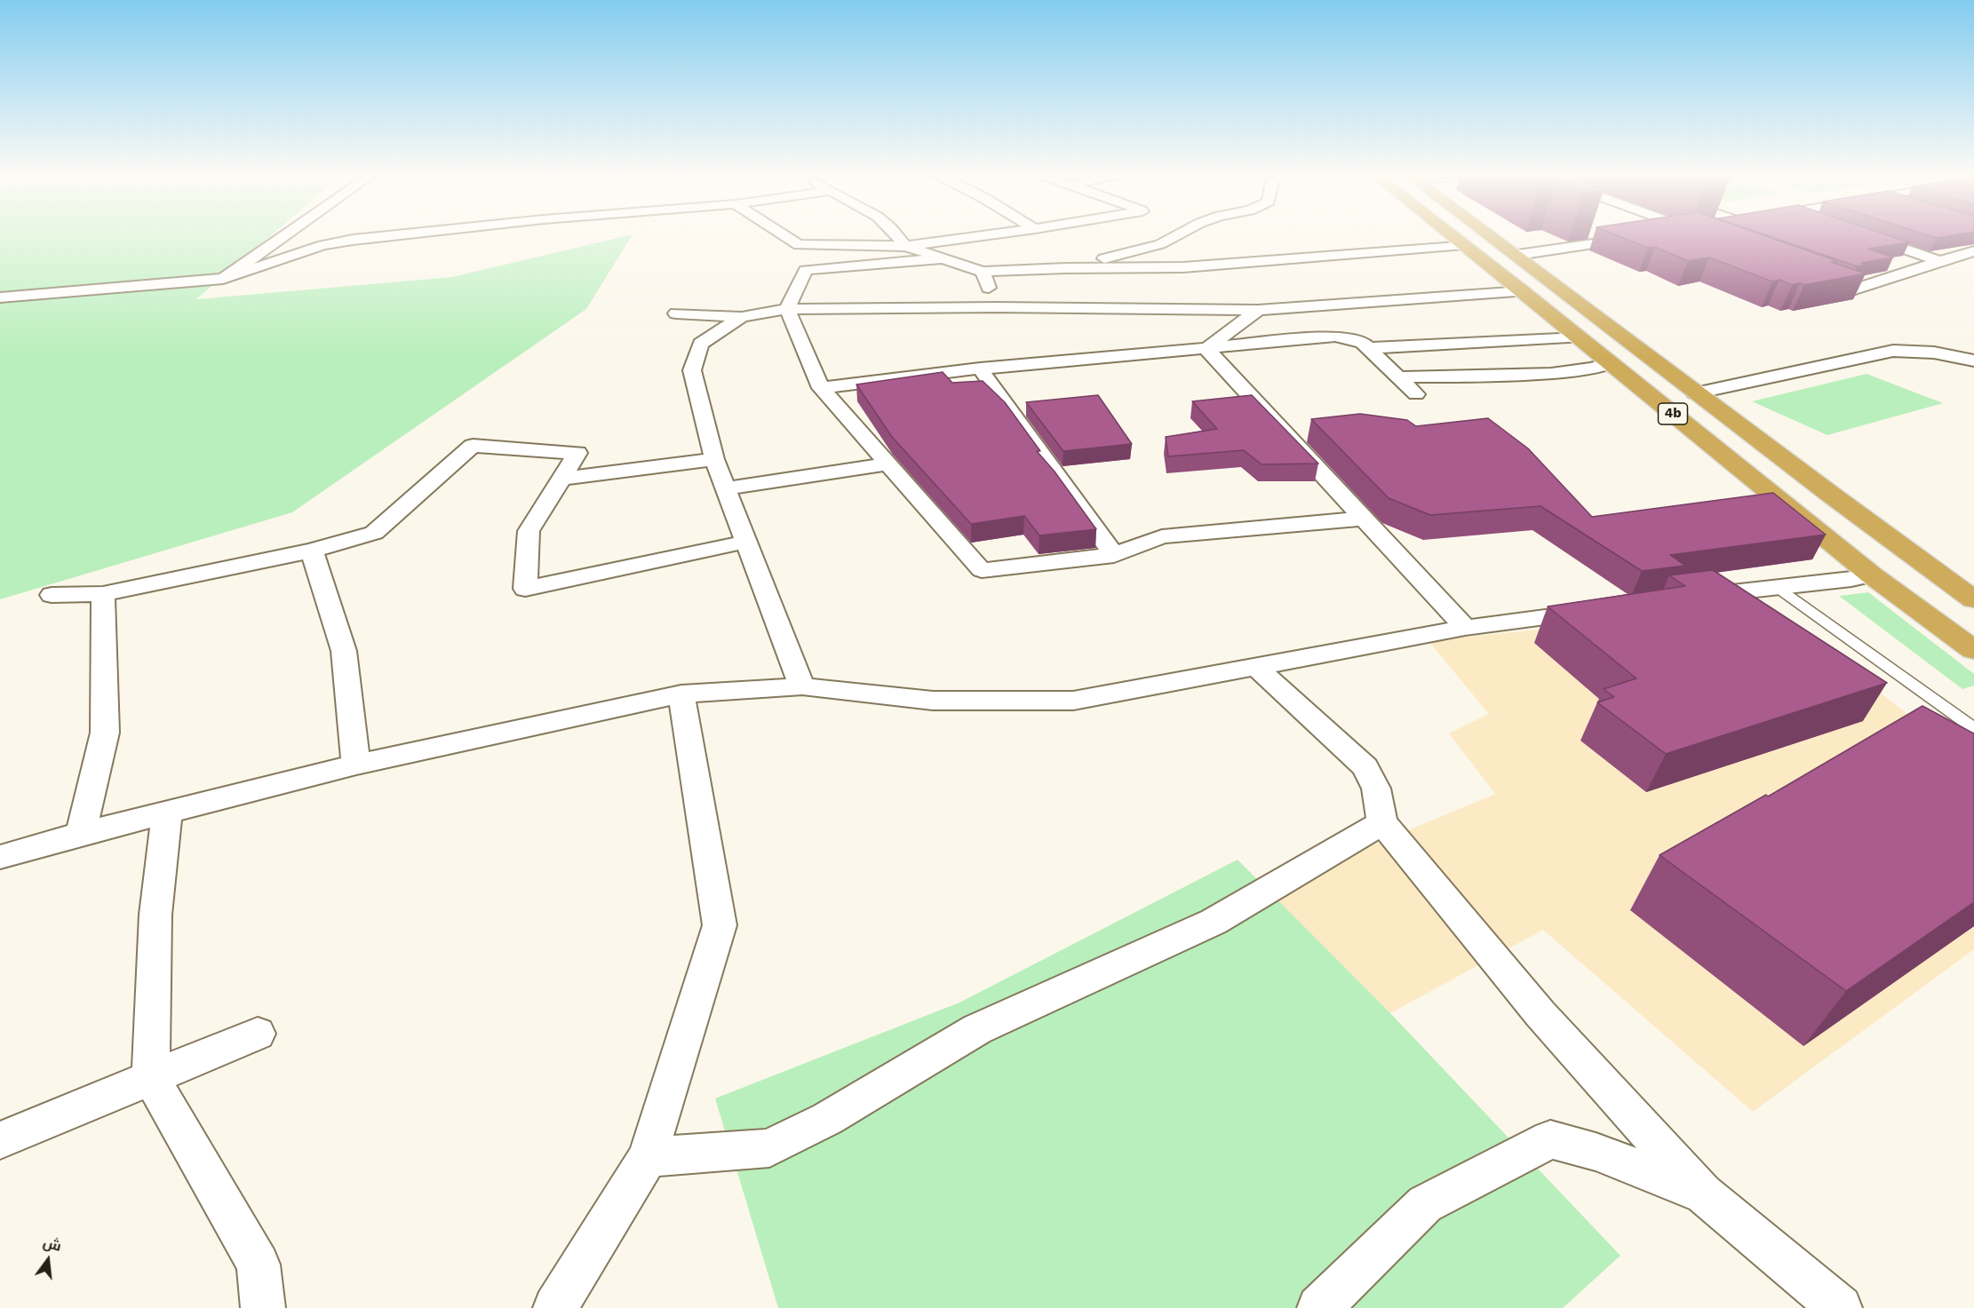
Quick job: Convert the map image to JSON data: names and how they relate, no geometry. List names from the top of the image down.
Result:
{
  "streets": {
    "highway": ["4b"]
  },
  "north": "top"
}
